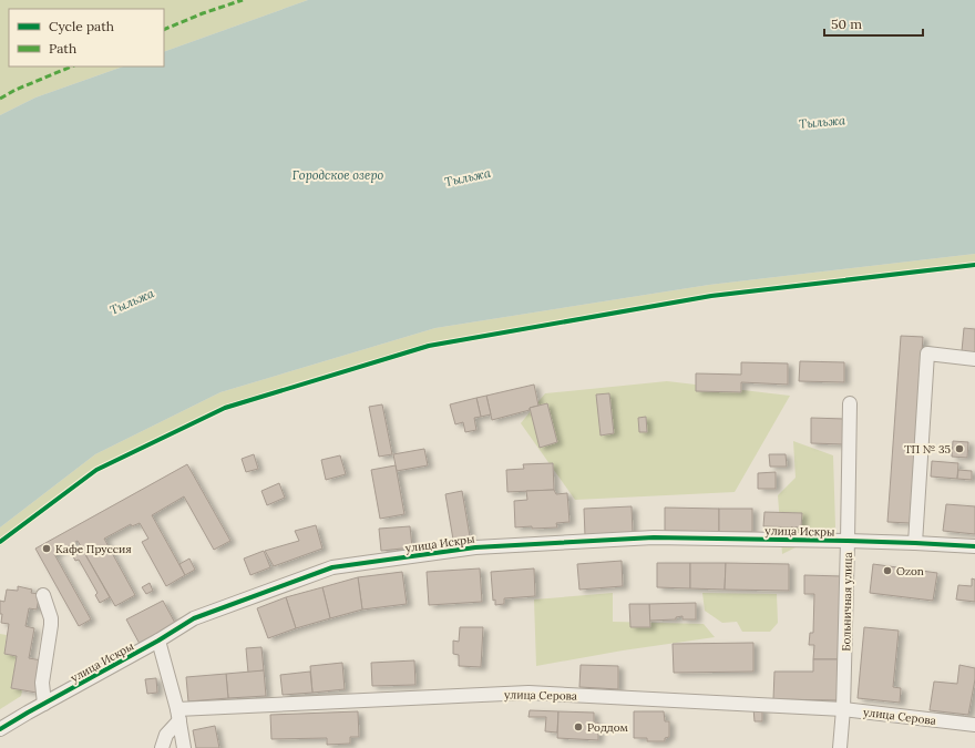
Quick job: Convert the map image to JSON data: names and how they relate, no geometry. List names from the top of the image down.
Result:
{
  "streets": {
    "street": ["улица Искры", "Больничная улица", "улица Серова"]
  },
  "crossings": [
    ["улица Искры", "Больничная улица"],
    ["Больничная улица", "улица Серова"]
  ],
  "water": ["Тыльжа", "Городское озеро"],
  "places": [
    "ТП № 35",
    "Кафе Пруссия",
    "Ozon",
    "Роддом"
  ],
  "legend": ["Cycle path", "Path"],
  "scale_bar": "50 m"
}
